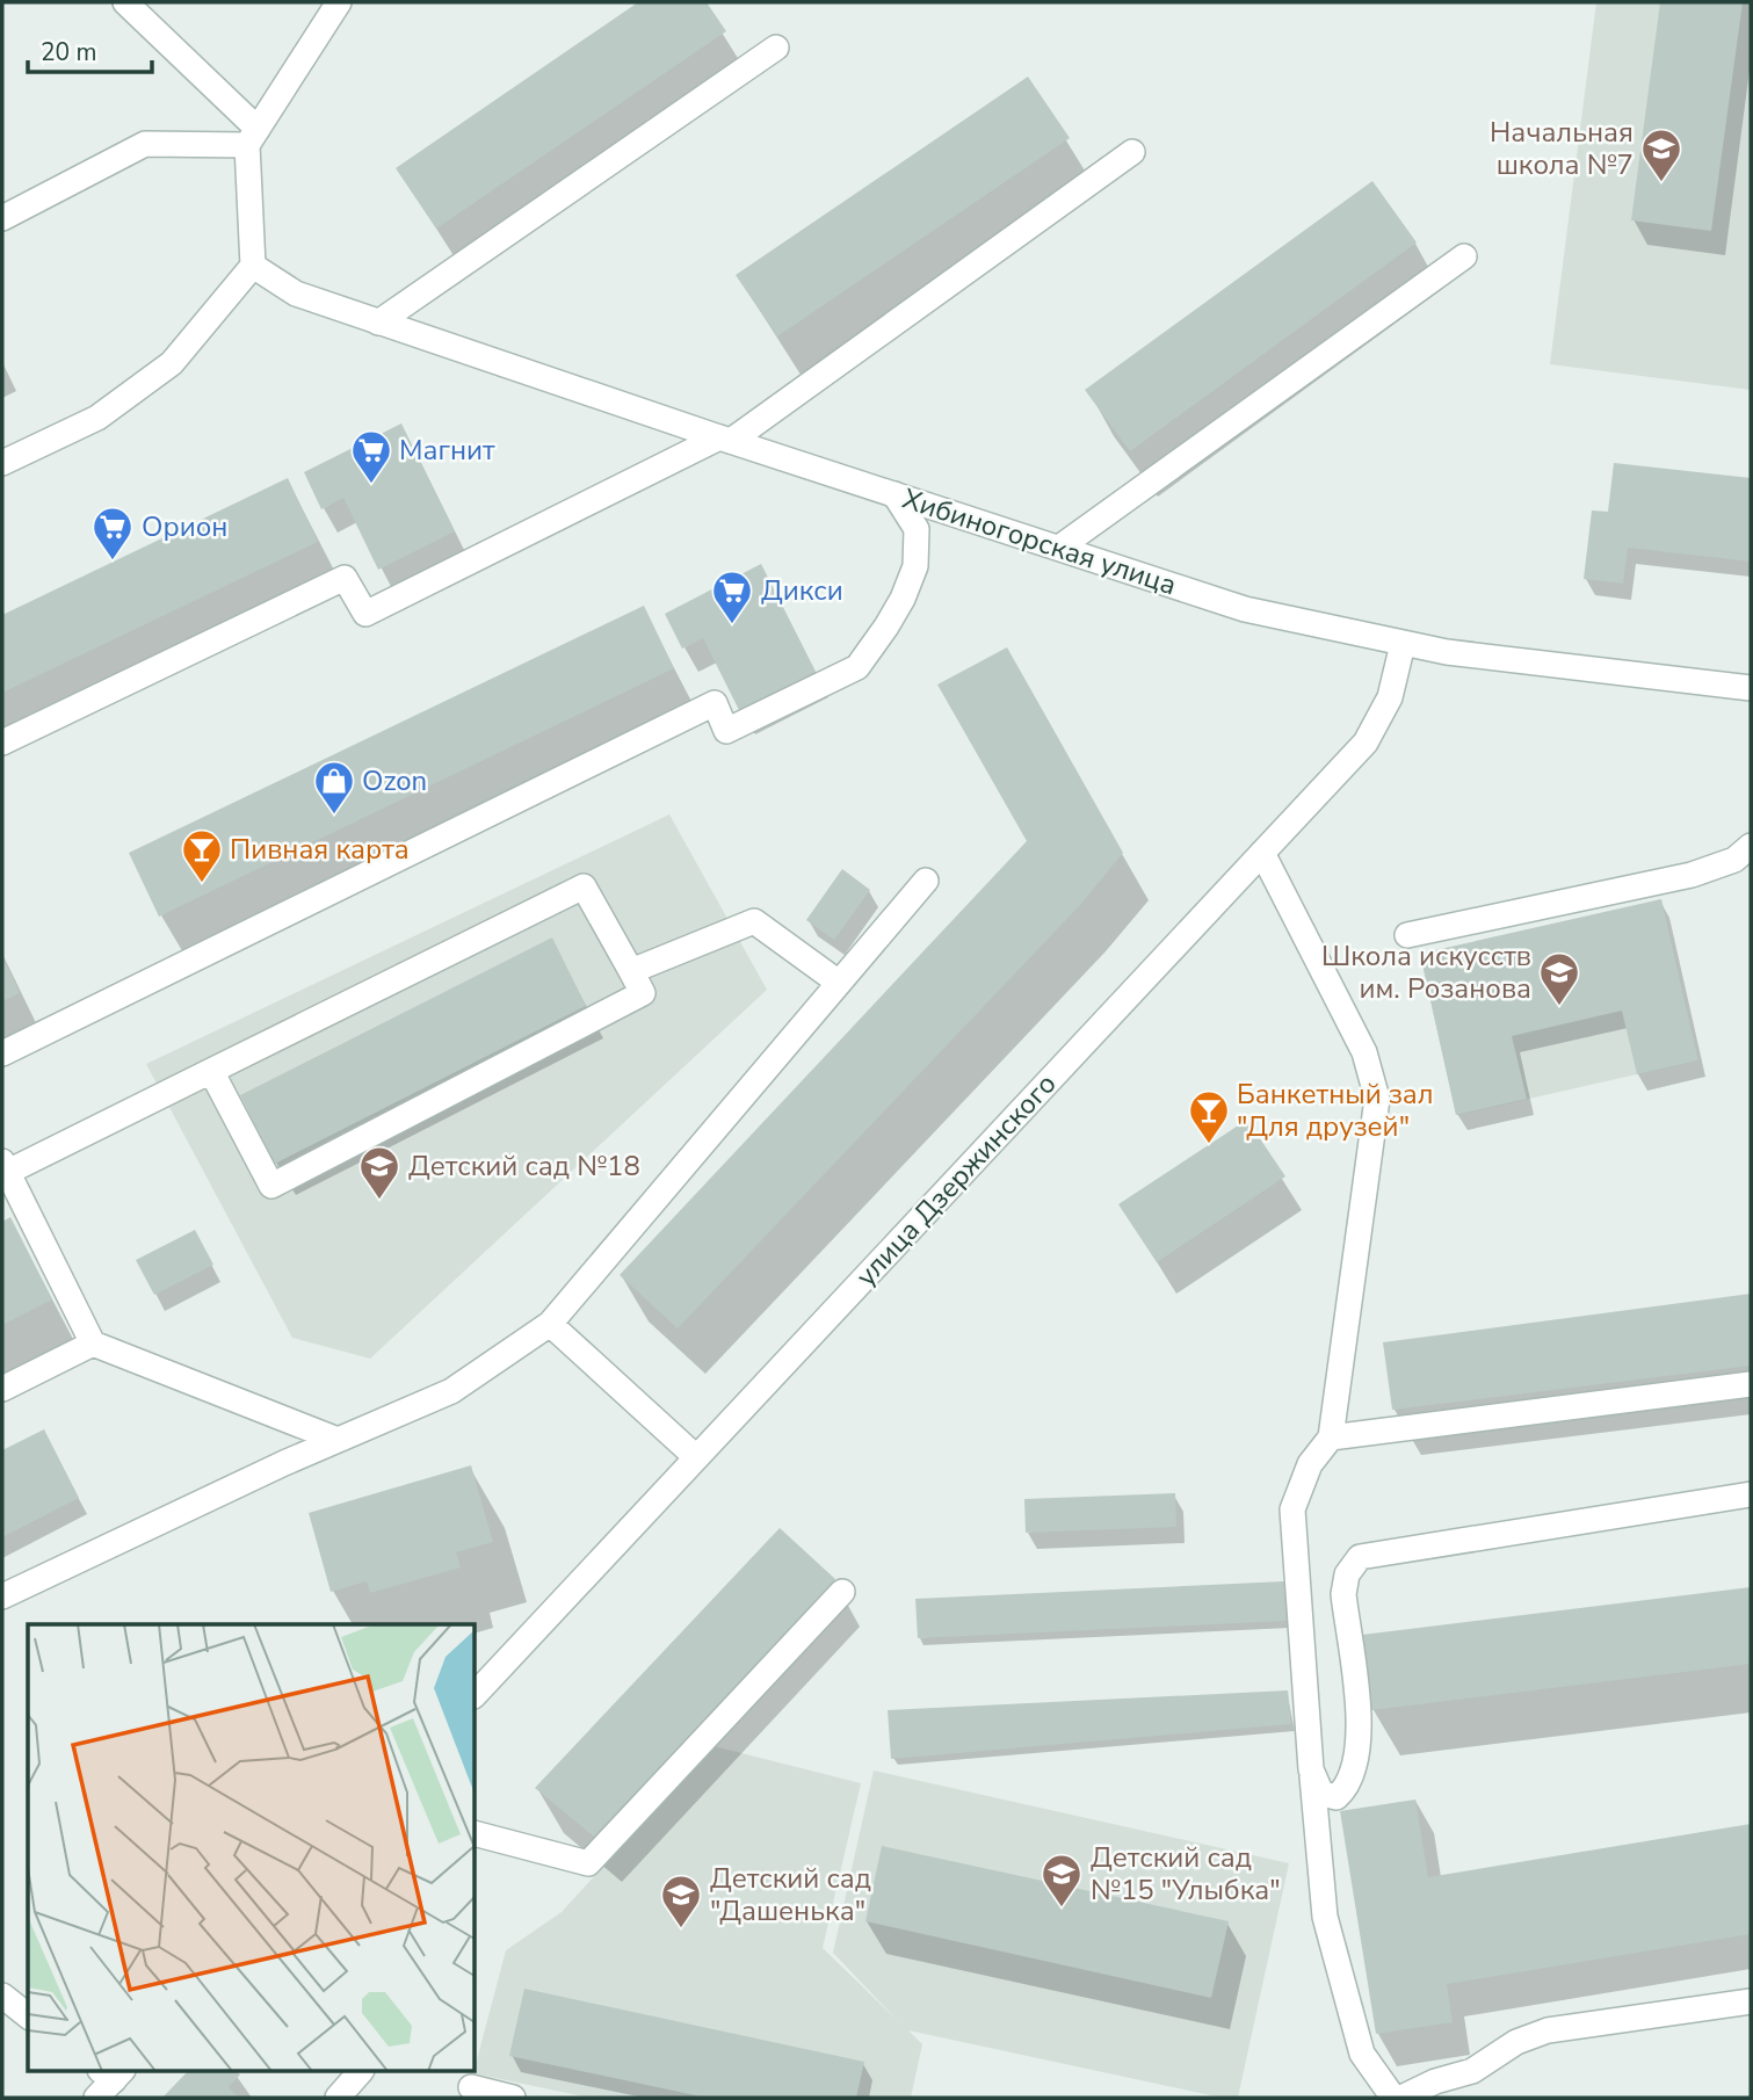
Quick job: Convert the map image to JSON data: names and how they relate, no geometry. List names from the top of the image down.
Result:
{
  "streets": {
    "street": ["Хибиногорская улица", "улица Дзержинского"]
  },
  "crossings": [
    ["Хибиногорская улица", "улица Дзержинского"]
  ],
  "places": {
    "school or university": [
      "Начальная школа №7",
      "Школа искусств им. Розанова",
      "Детский сад №18",
      "Детский сад №15 \"Улыбка\"",
      "Детский сад \"Дашенька\""
    ],
    "supermarket": ["Магнит", "Орион", "Дикси"],
    "shop": ["Ozon"],
    "bar": ["Пивная карта", "Банкетный зал \"Для друзей\""]
  },
  "scale_bar": "20 m"
}
